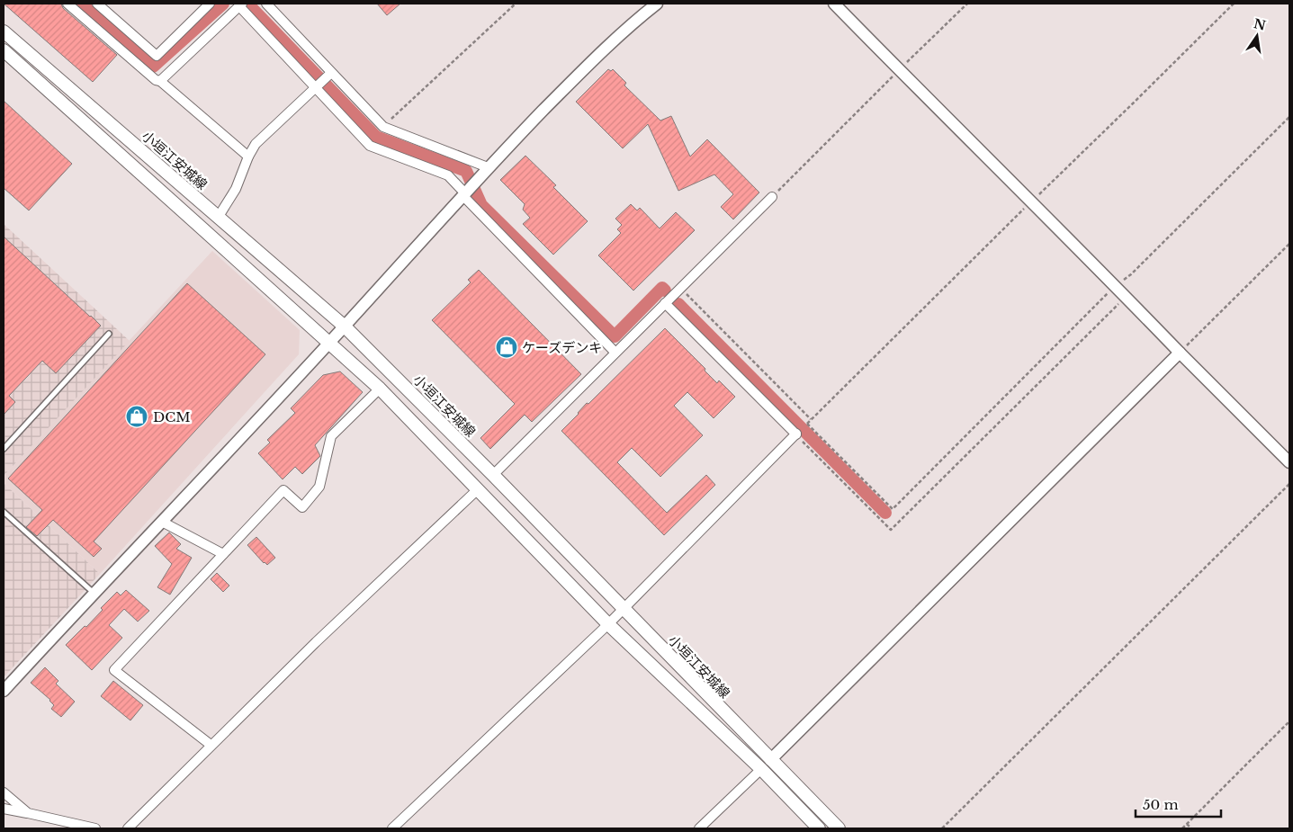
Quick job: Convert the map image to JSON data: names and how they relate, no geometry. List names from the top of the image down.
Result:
{
  "streets": {
    "main road": ["小垣江安城線"]
  },
  "places": {
    "shop": ["ケーズデンキ", "DCM"]
  },
  "scale_bar": "50 m",
  "north": "top"
}
